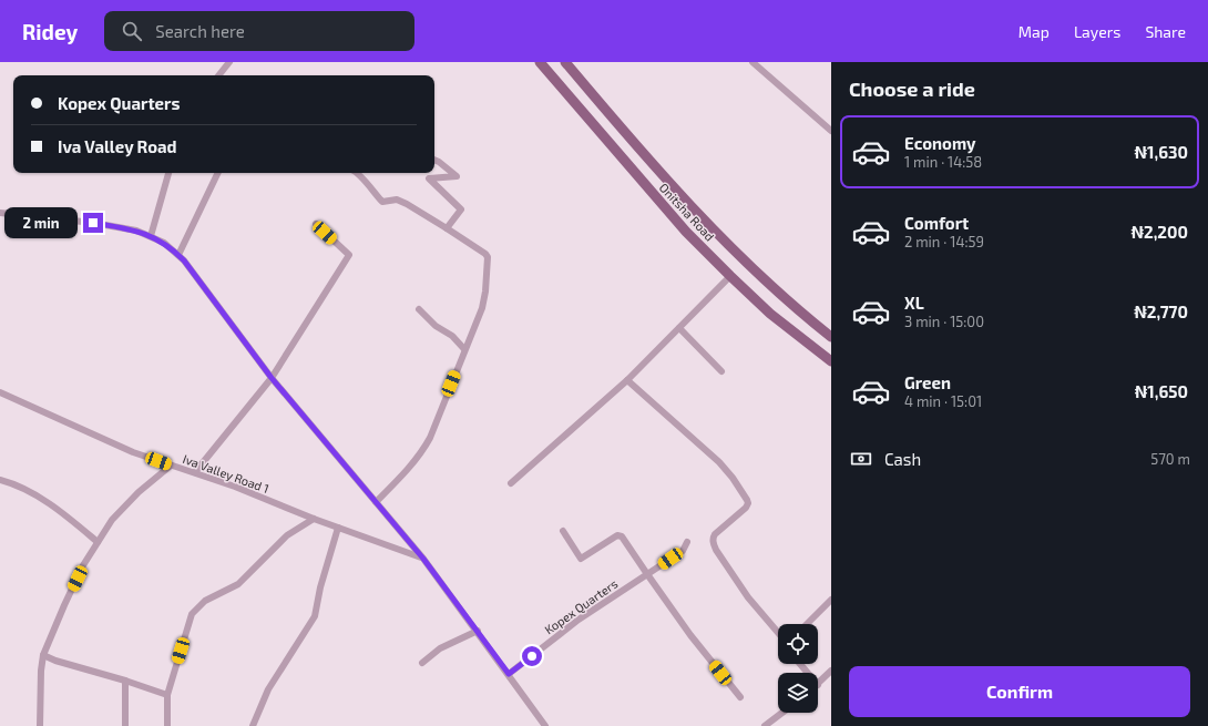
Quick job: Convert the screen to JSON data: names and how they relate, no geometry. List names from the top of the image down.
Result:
{
  "streets": {
    "main road": ["Onitsha Road"],
    "street": ["Iva Valley Road 1", "Kopex Quarters"]
  },
  "page": {
    "header": "Ridey",
    "search": "Search here",
    "nav": ["Map", "Layers", "Share"],
    "heading": "Choose a ride",
    "banner": ["Kopex Quarters", "Iva Valley Road"],
    "list": [
      {
        "name": "Economy",
        "note": "1 min · 14:58",
        "value": "₦1,630"
      },
      {
        "name": "Comfort",
        "note": "2 min · 14:59",
        "value": "₦2,200"
      },
      {
        "name": "XL",
        "note": "3 min · 15:00",
        "value": "₦2,770"
      },
      {
        "name": "Green",
        "note": "4 min · 15:01",
        "value": "₦1,650"
      }
    ],
    "bubble": "2 min",
    "pay": ["Cash", "570 m"],
    "buttons": "Confirm"
  }
}
